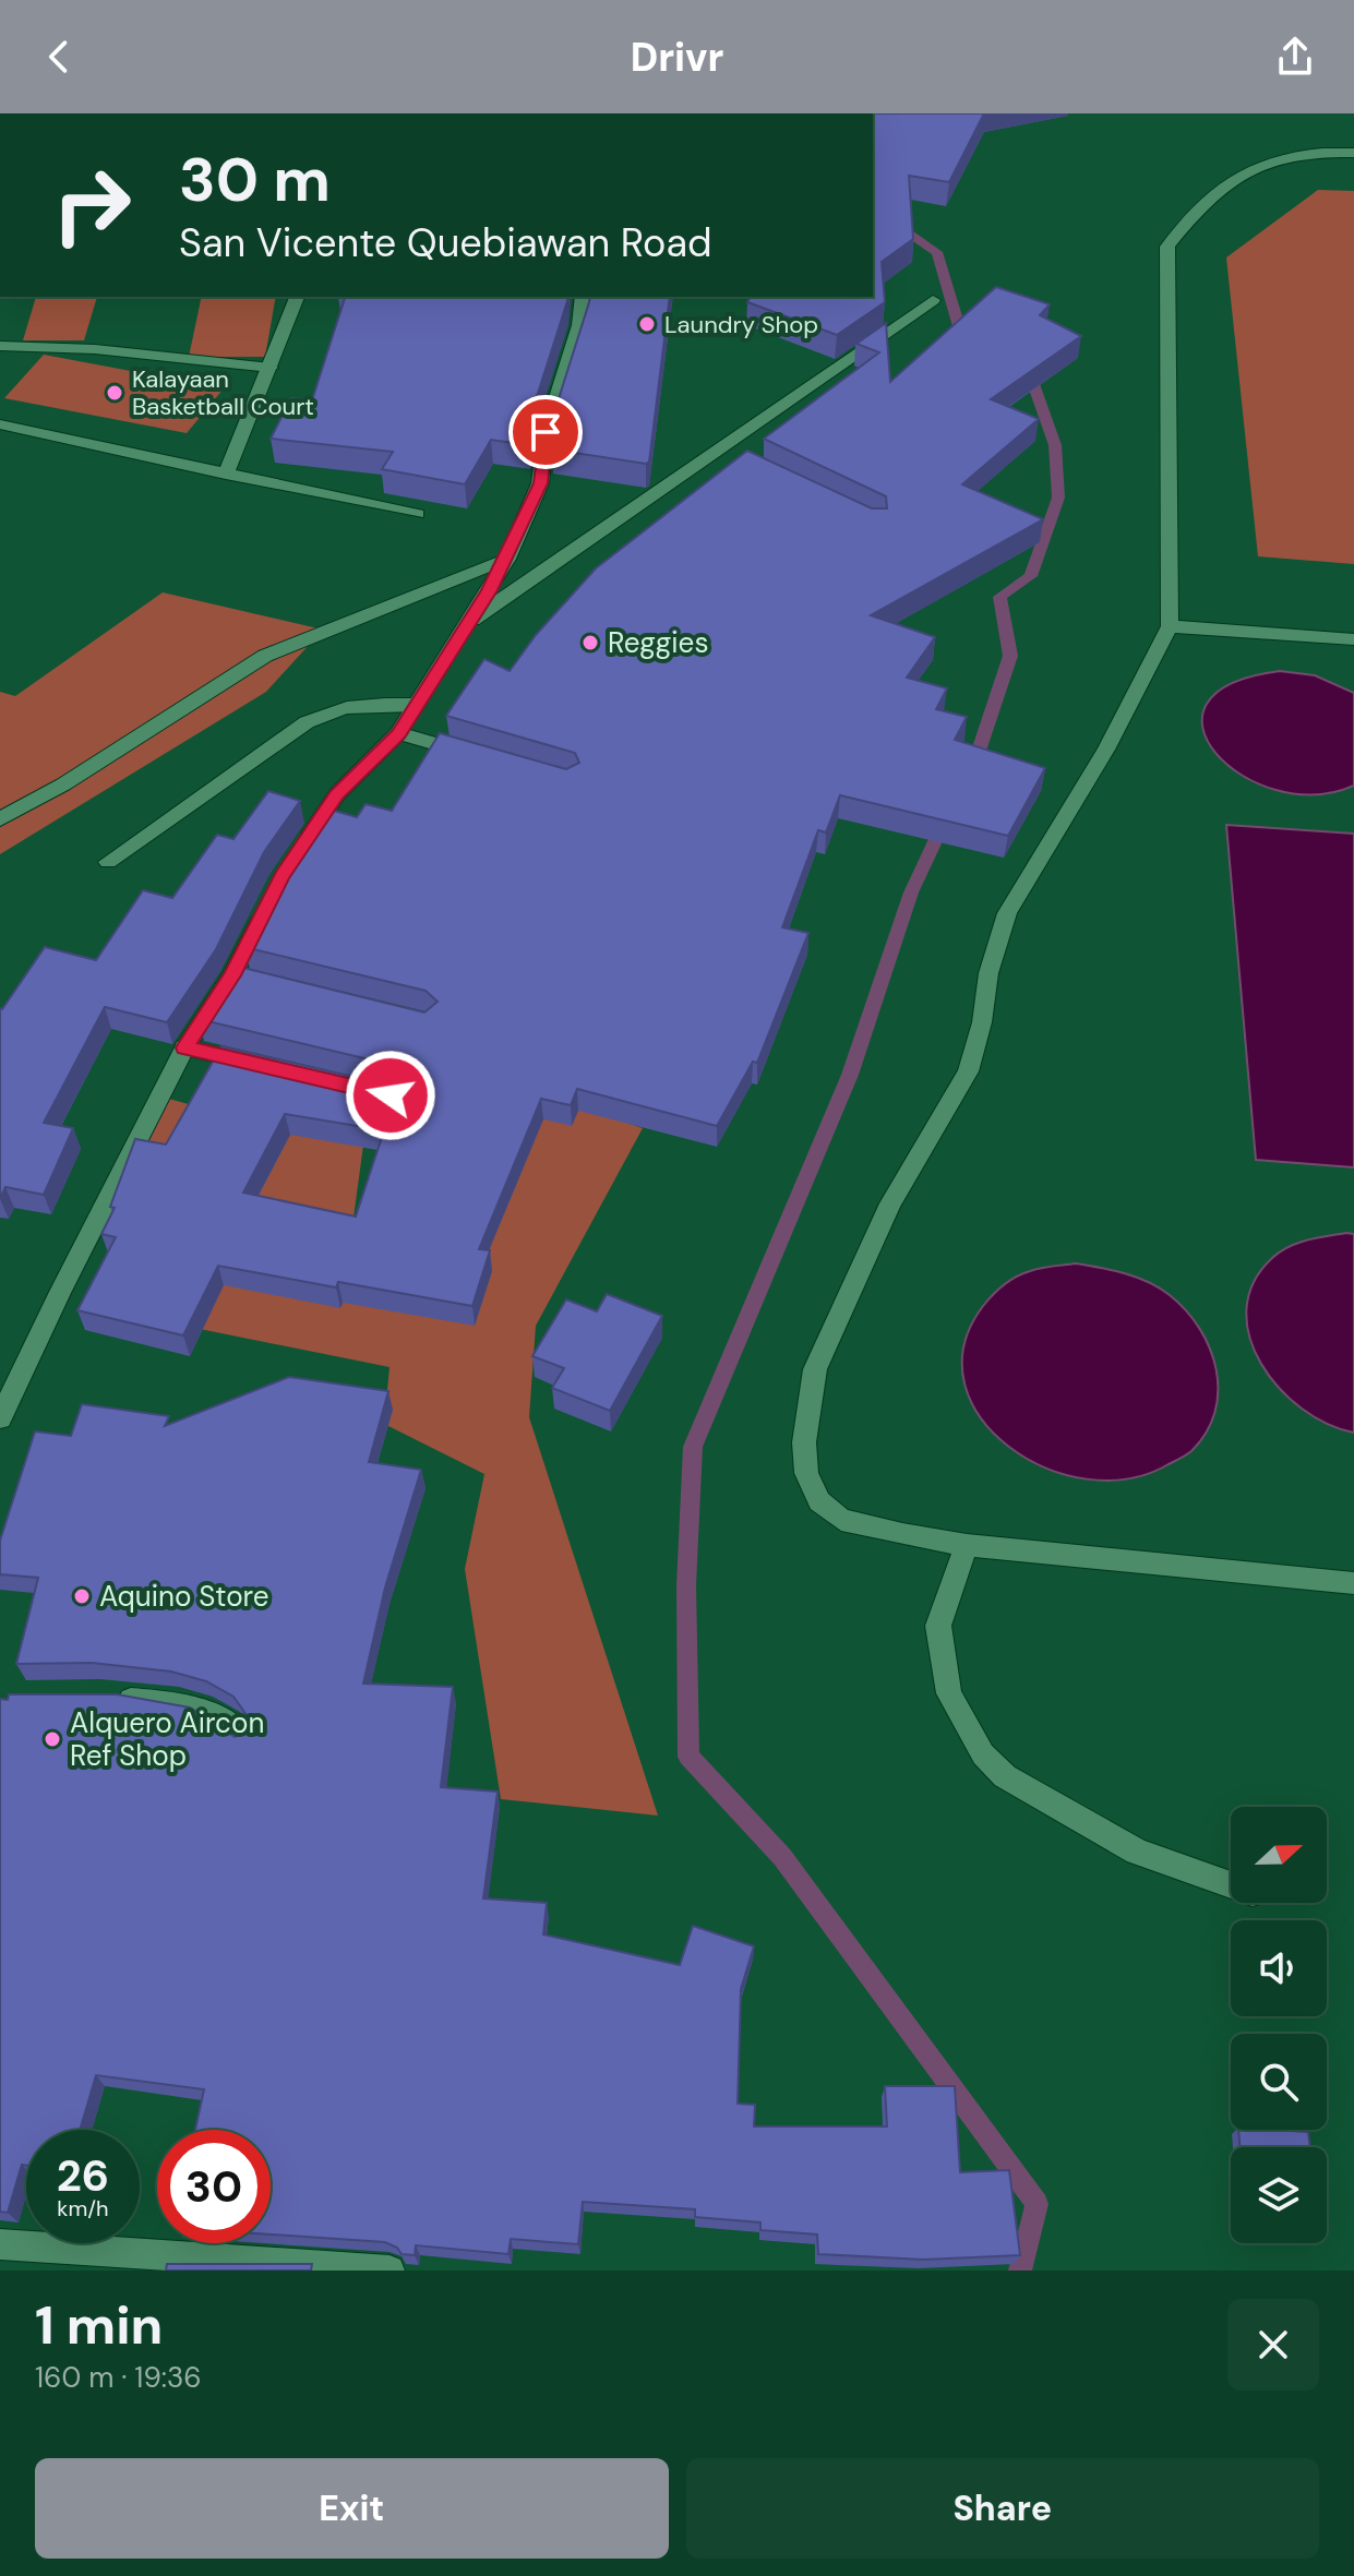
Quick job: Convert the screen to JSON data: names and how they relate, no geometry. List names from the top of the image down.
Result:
{
  "places": [
    "Laundry Shop",
    "Kalayaan Basketball Court",
    "Reggies",
    "Aquino Store",
    "Alquero Aircon Ref Shop"
  ],
  "north": "right",
  "page": {
    "header": "Drivr",
    "turn": ["30 m", "San Vicente Quebiawan Road"],
    "speed": "26 km/h",
    "limit": "30",
    "heading": ["1 min", "160 m · 19:36"],
    "buttons": ["Exit", "Share"]
  }
}
